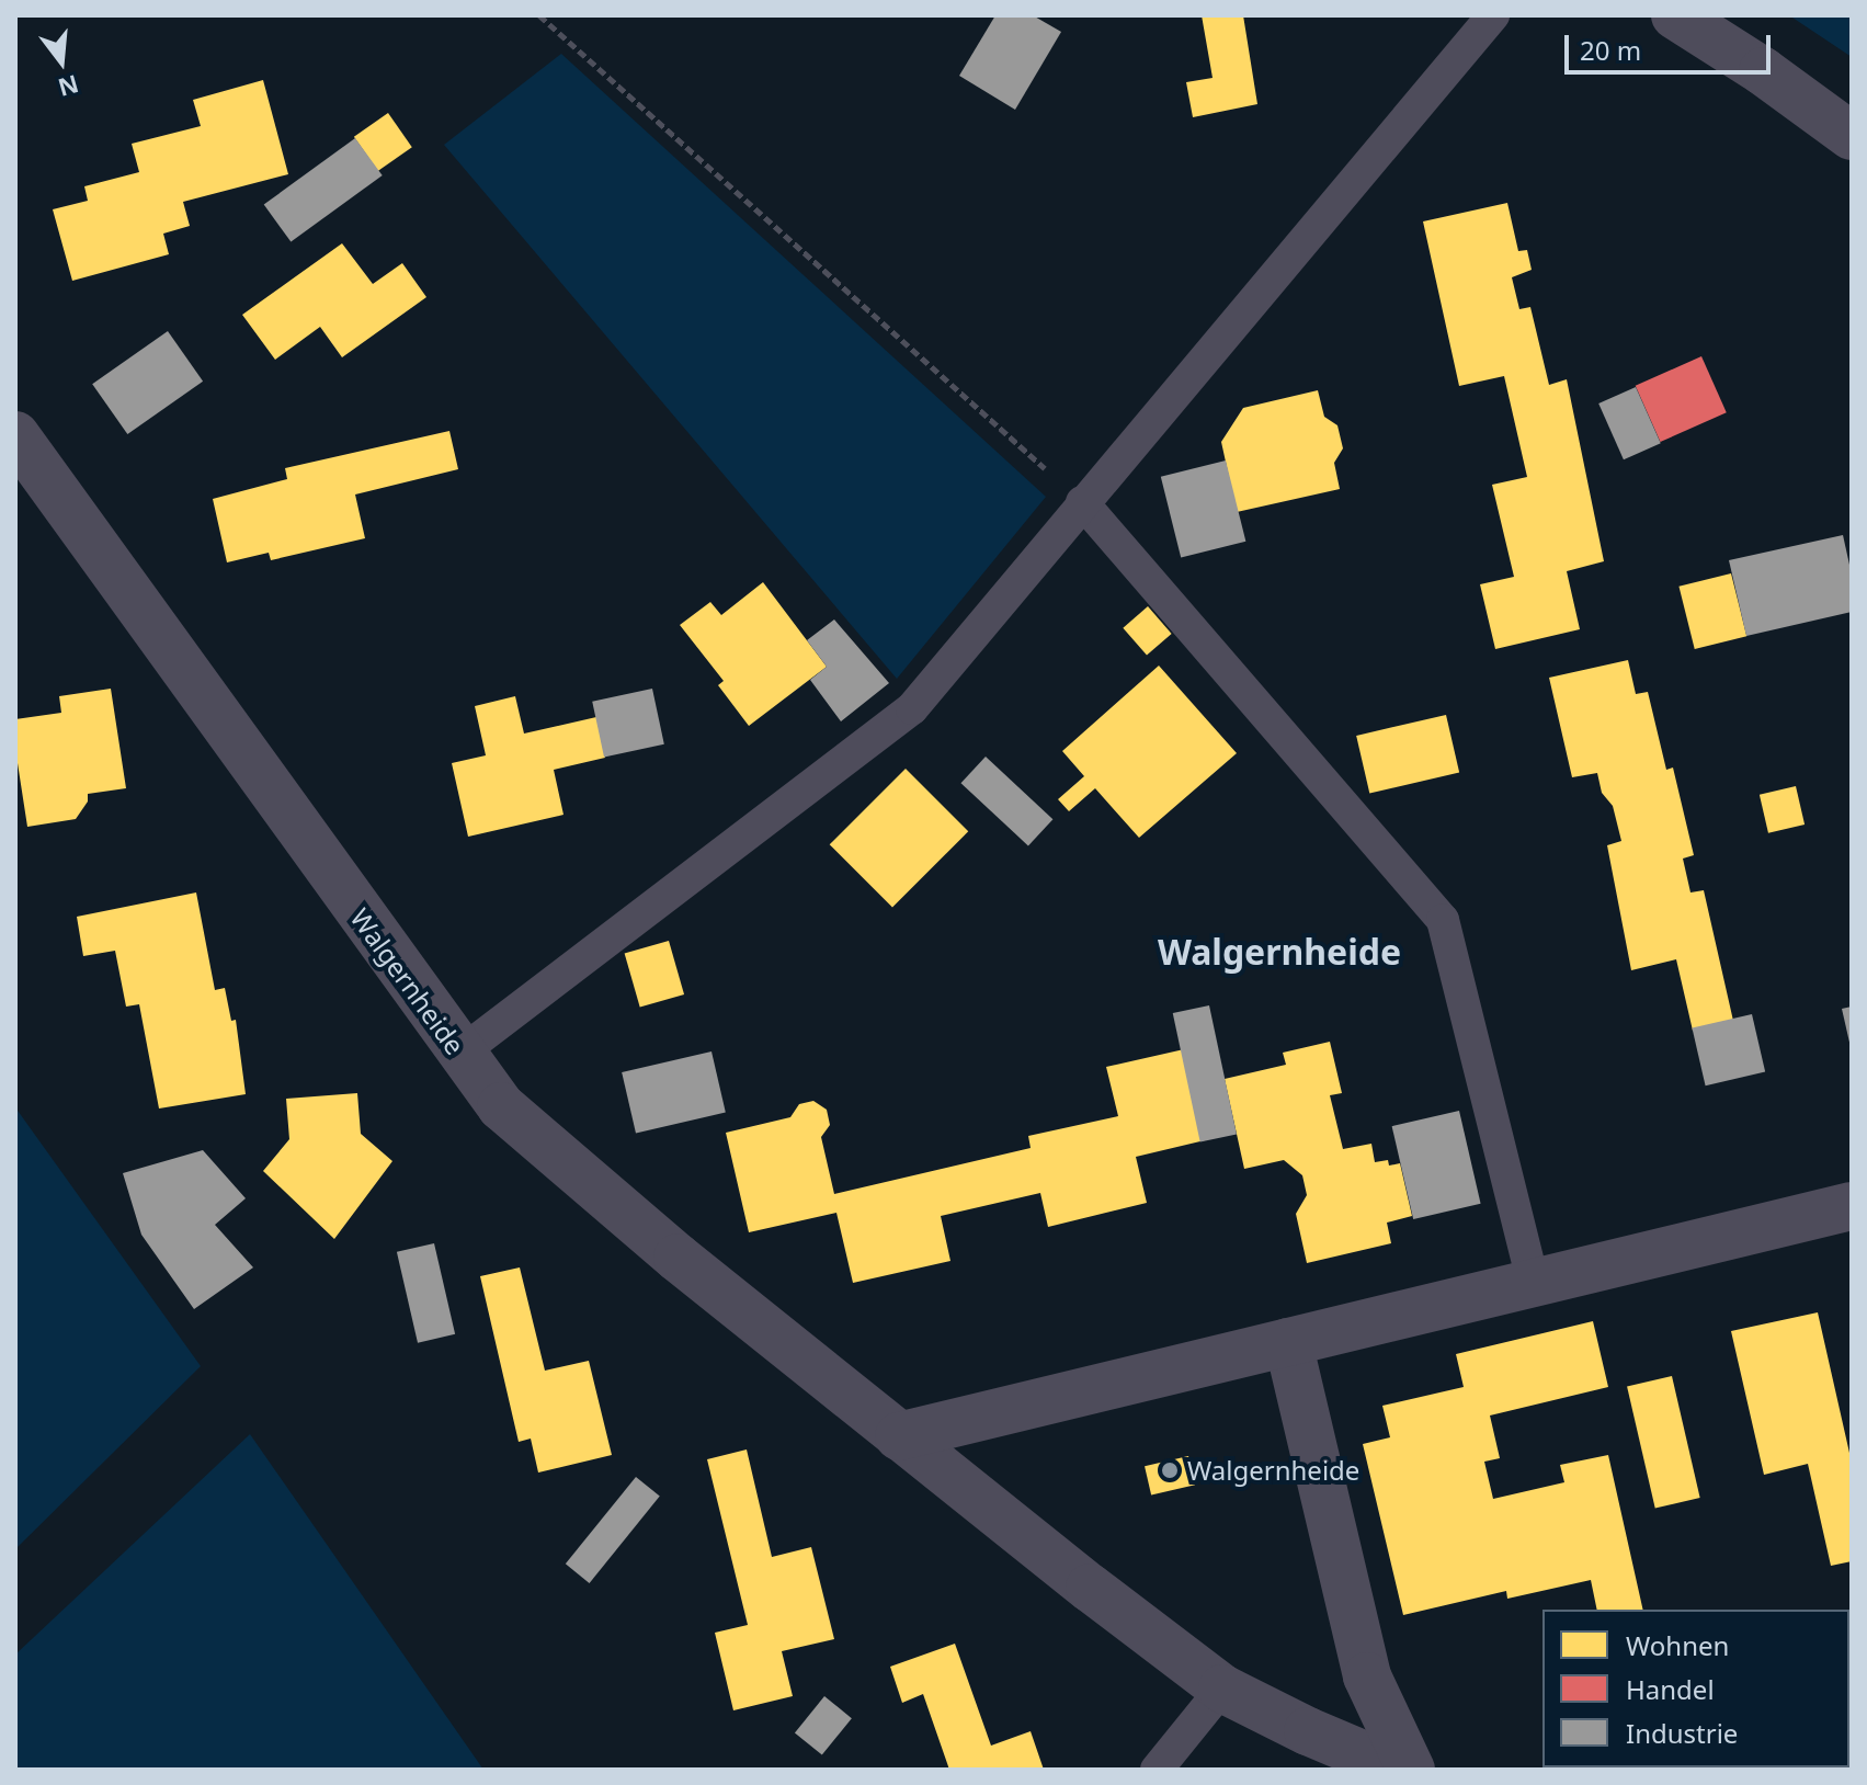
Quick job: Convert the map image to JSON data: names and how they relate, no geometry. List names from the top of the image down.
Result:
{
  "streets": {
    "street": ["Walgernheide"]
  },
  "districts": ["Walgernheide"],
  "places": ["Walgernheide"],
  "legend": ["Wohnen", "Handel", "Industrie"],
  "scale_bar": "20 m",
  "north": "bottom"
}
